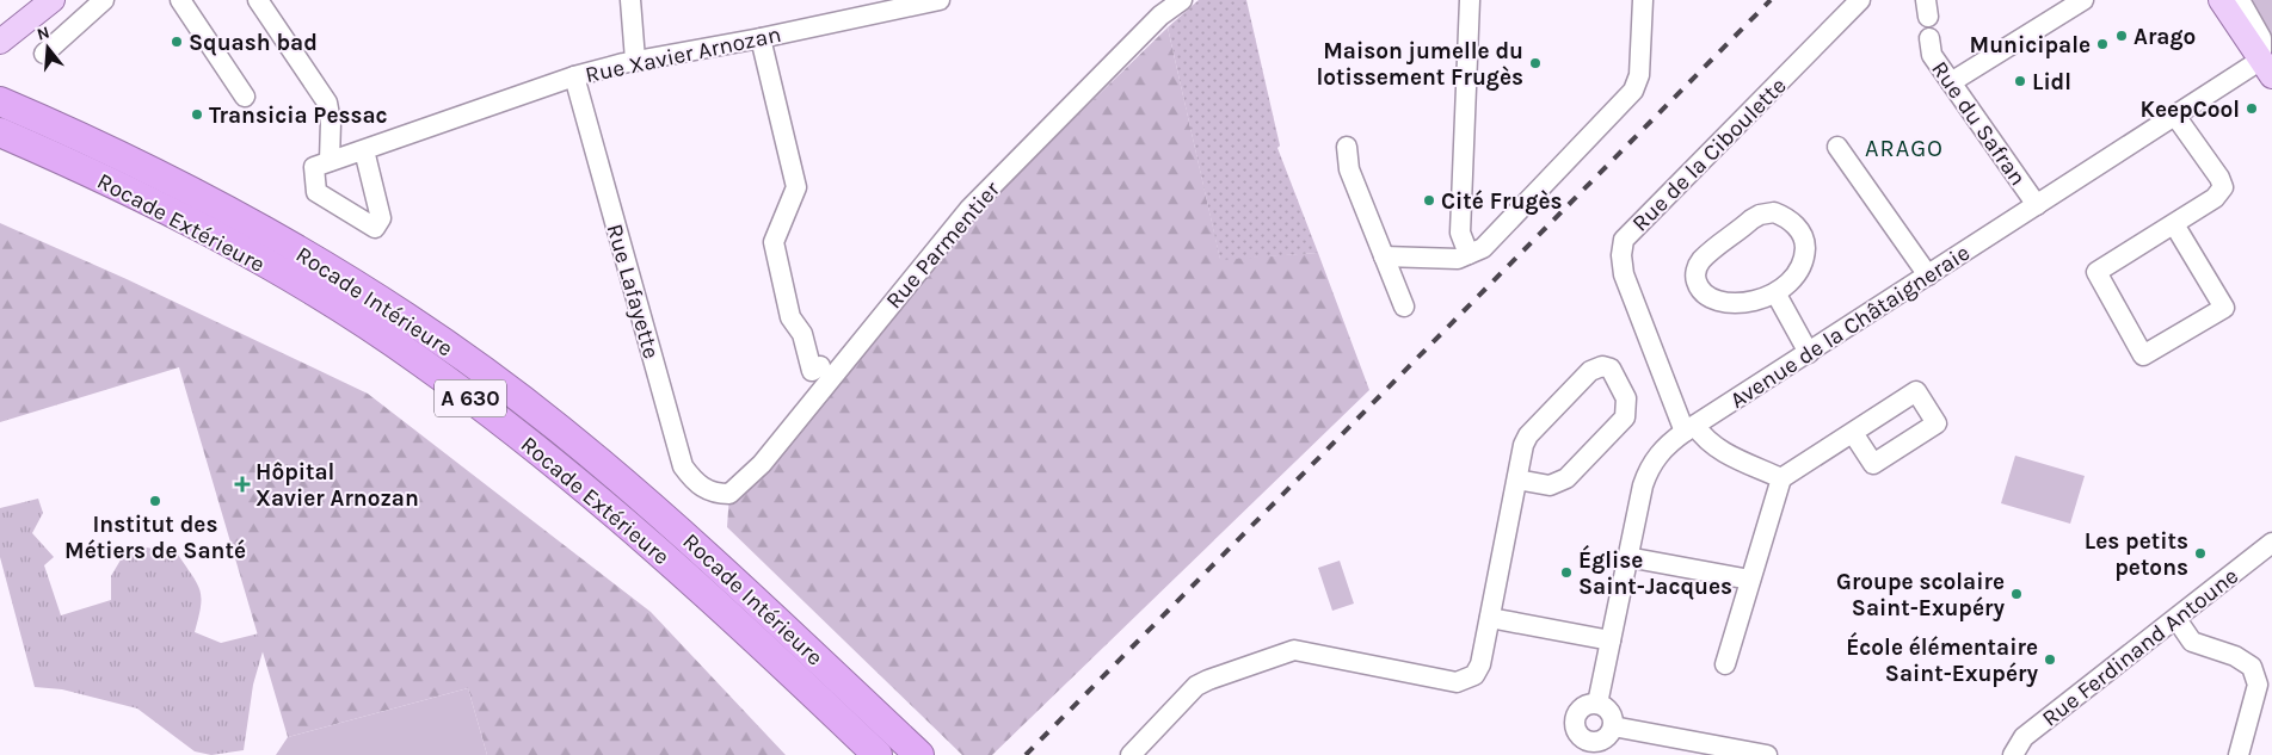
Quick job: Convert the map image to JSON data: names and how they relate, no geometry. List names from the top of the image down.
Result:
{
  "streets": {
    "highway": ["Rocade Extérieure", "Rocade Intérieure", "A 630"],
    "street": [
      "Rue Xavier Arnozan",
      "Rue du Safran",
      "Rue de la Ciboulette",
      "Rue Parmentier",
      "Rue Lafayette",
      "Avenue de la Châtaigneraie",
      "Rue Ferdinand Antoune"
    ]
  },
  "crossings": [
    ["Rue Xavier Arnozan", "Rue Lafayette"],
    ["Rue du Safran", "Avenue de la Châtaigneraie"],
    ["Rue de la Ciboulette", "Avenue de la Châtaigneraie"],
    ["Rue Parmentier", "Rue Lafayette"]
  ],
  "districts": ["ARAGO"],
  "places": {
    "other": [
      "Arago",
      "Squash bad",
      "Municipale",
      "Maison jumelle du lotissement Frugès",
      "Lidl",
      "KeepCool",
      "Transicia Pessac",
      "Cité Frugès",
      "Institut des Métiers de Santé",
      "Les petits petons",
      "Église Saint-Jacques",
      "Groupe scolaire Saint-Exupéry",
      "École élémentaire Saint-Exupéry"
    ],
    "health": ["Hôpital Xavier Arnozan"]
  },
  "north": "top"
}
